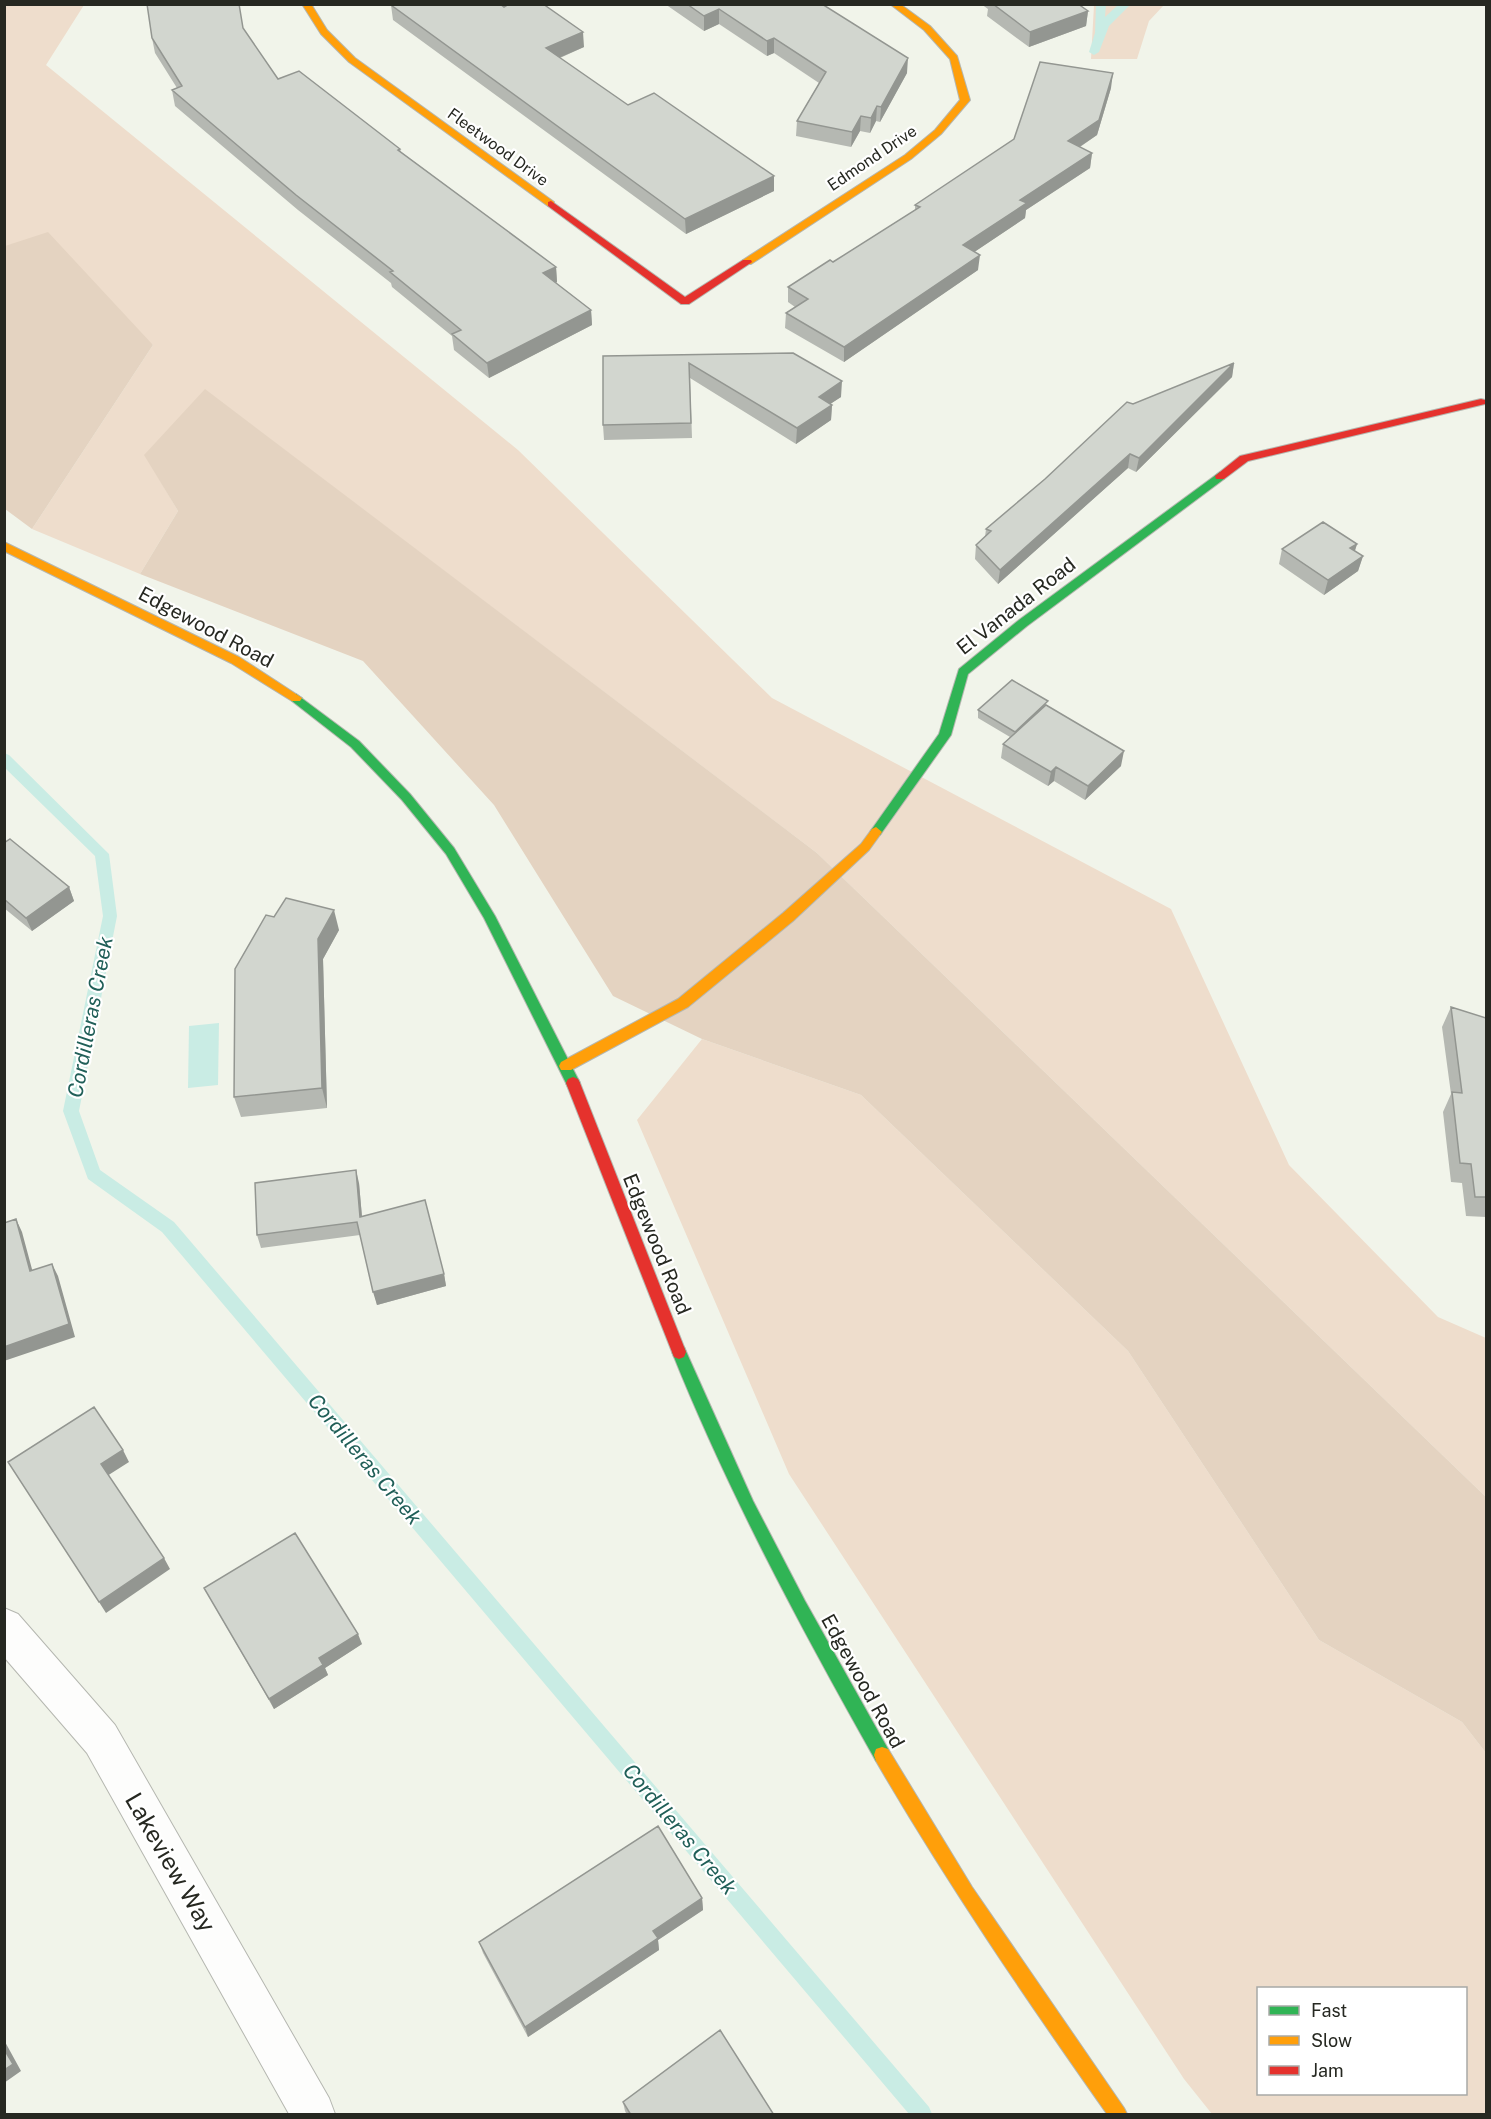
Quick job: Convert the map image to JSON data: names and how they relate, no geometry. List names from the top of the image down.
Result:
{
  "streets": {
    "street": [
      "Fleetwood Drive",
      "Edmond Drive",
      "El Vanada Road",
      "Edgewood Road",
      "Lakeview Way"
    ]
  },
  "crossings": [
    ["Fleetwood Drive", "Edmond Drive"],
    ["El Vanada Road", "Edgewood Road"]
  ],
  "water": ["Cordilleras Creek"],
  "legend": ["Fast", "Slow", "Jam"]
}
